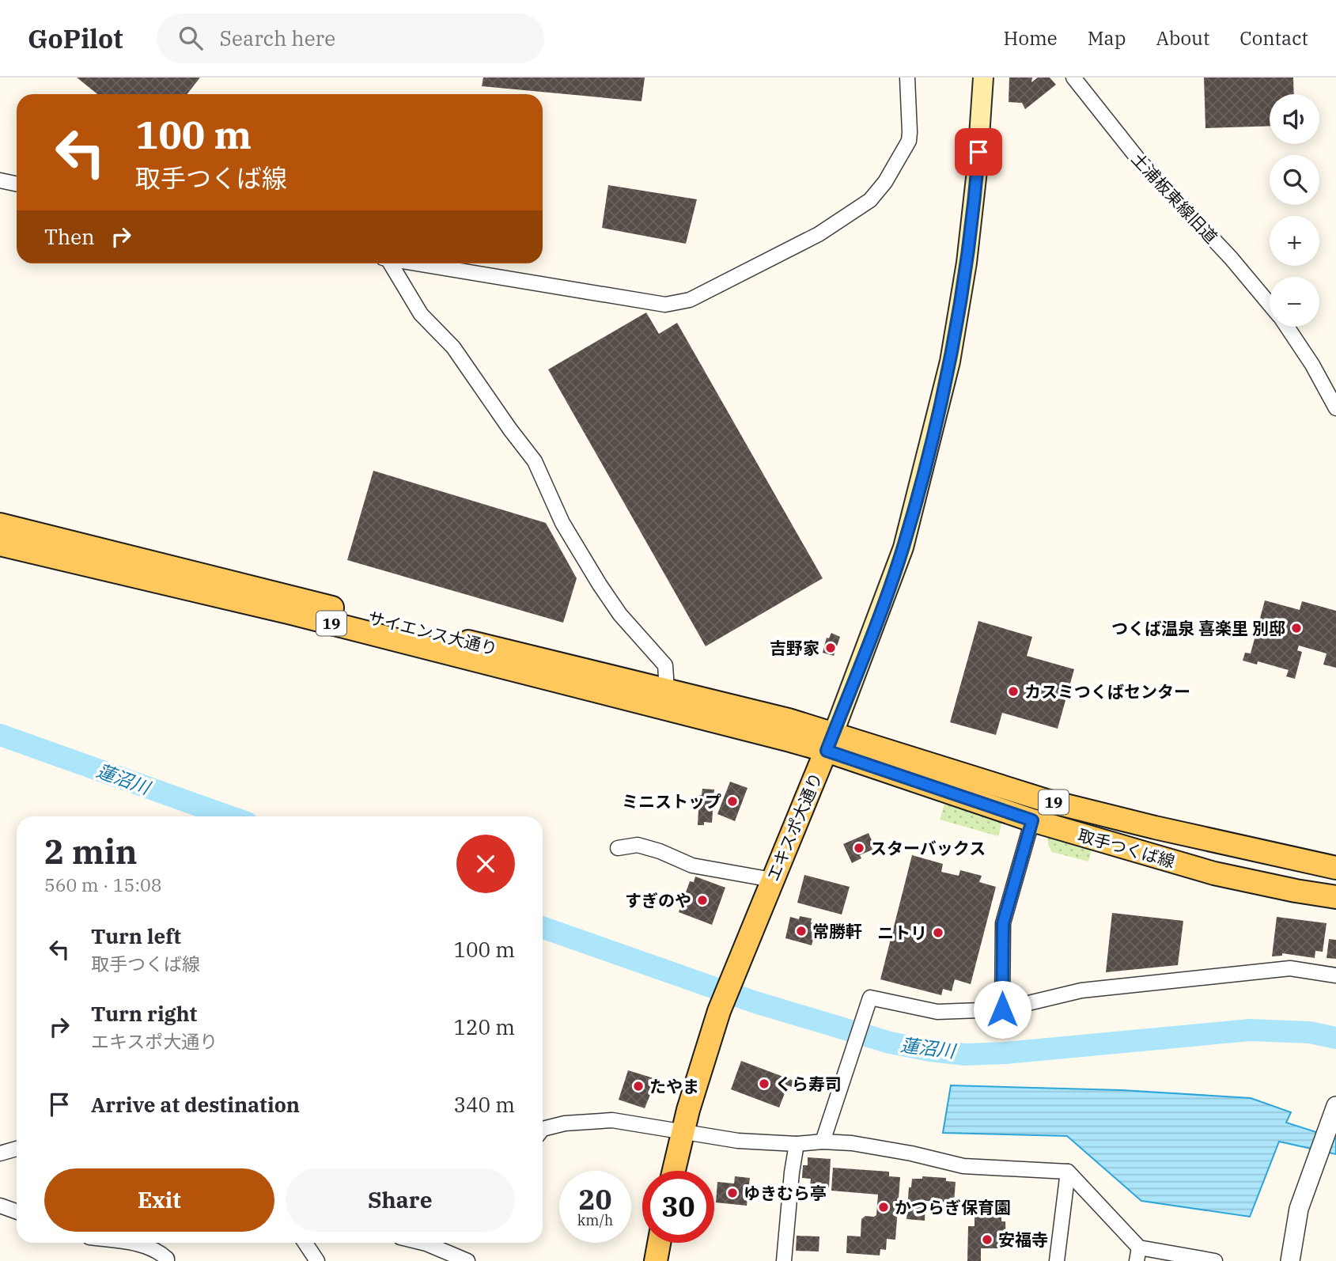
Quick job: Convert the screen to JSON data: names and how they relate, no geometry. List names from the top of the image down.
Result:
{
  "streets": {
    "main road": [
      "19",
      "サイエンス大通り",
      "エキスポ大通り",
      "取手つくば線"
    ],
    "street": ["土浦板東線旧道"]
  },
  "crossings": [
    ["サイエンス大通り", "エキスポ大通り"],
    ["サイエンス大通り", "取手つくば線"],
    ["エキスポ大通り", "取手つくば線"]
  ],
  "water": ["蓮沼川"],
  "places": [
    "つくば温泉 喜楽里 別邸",
    "吉野家",
    "カスミつくばセンター",
    "ミニストップ",
    "スターバックス",
    "すぎのや",
    "常勝軒",
    "ニトリ",
    "くら寿司",
    "たやま",
    "ゆきむら亭",
    "かつらぎ保育園",
    "安福寺"
  ],
  "page": {
    "header": "GoPilot",
    "search": "Search here",
    "nav": [
      "Home",
      "Map",
      "About",
      "Contact"
    ],
    "map_buttons": ["+", "−"],
    "turn": ["100 m", "取手つくば線"],
    "then": "Then",
    "heading": ["2 min", "560 m · 15:08"],
    "list": [
      {
        "name": "Turn left",
        "note": "取手つくば線",
        "value": "100 m"
      },
      {
        "name": "Turn right",
        "note": "エキスポ大通り",
        "value": "120 m"
      },
      {
        "name": "Arrive at destination",
        "value": "340 m"
      }
    ],
    "buttons": ["Exit", "Share"],
    "speed": "20 km/h",
    "limit": "30"
  }
}
